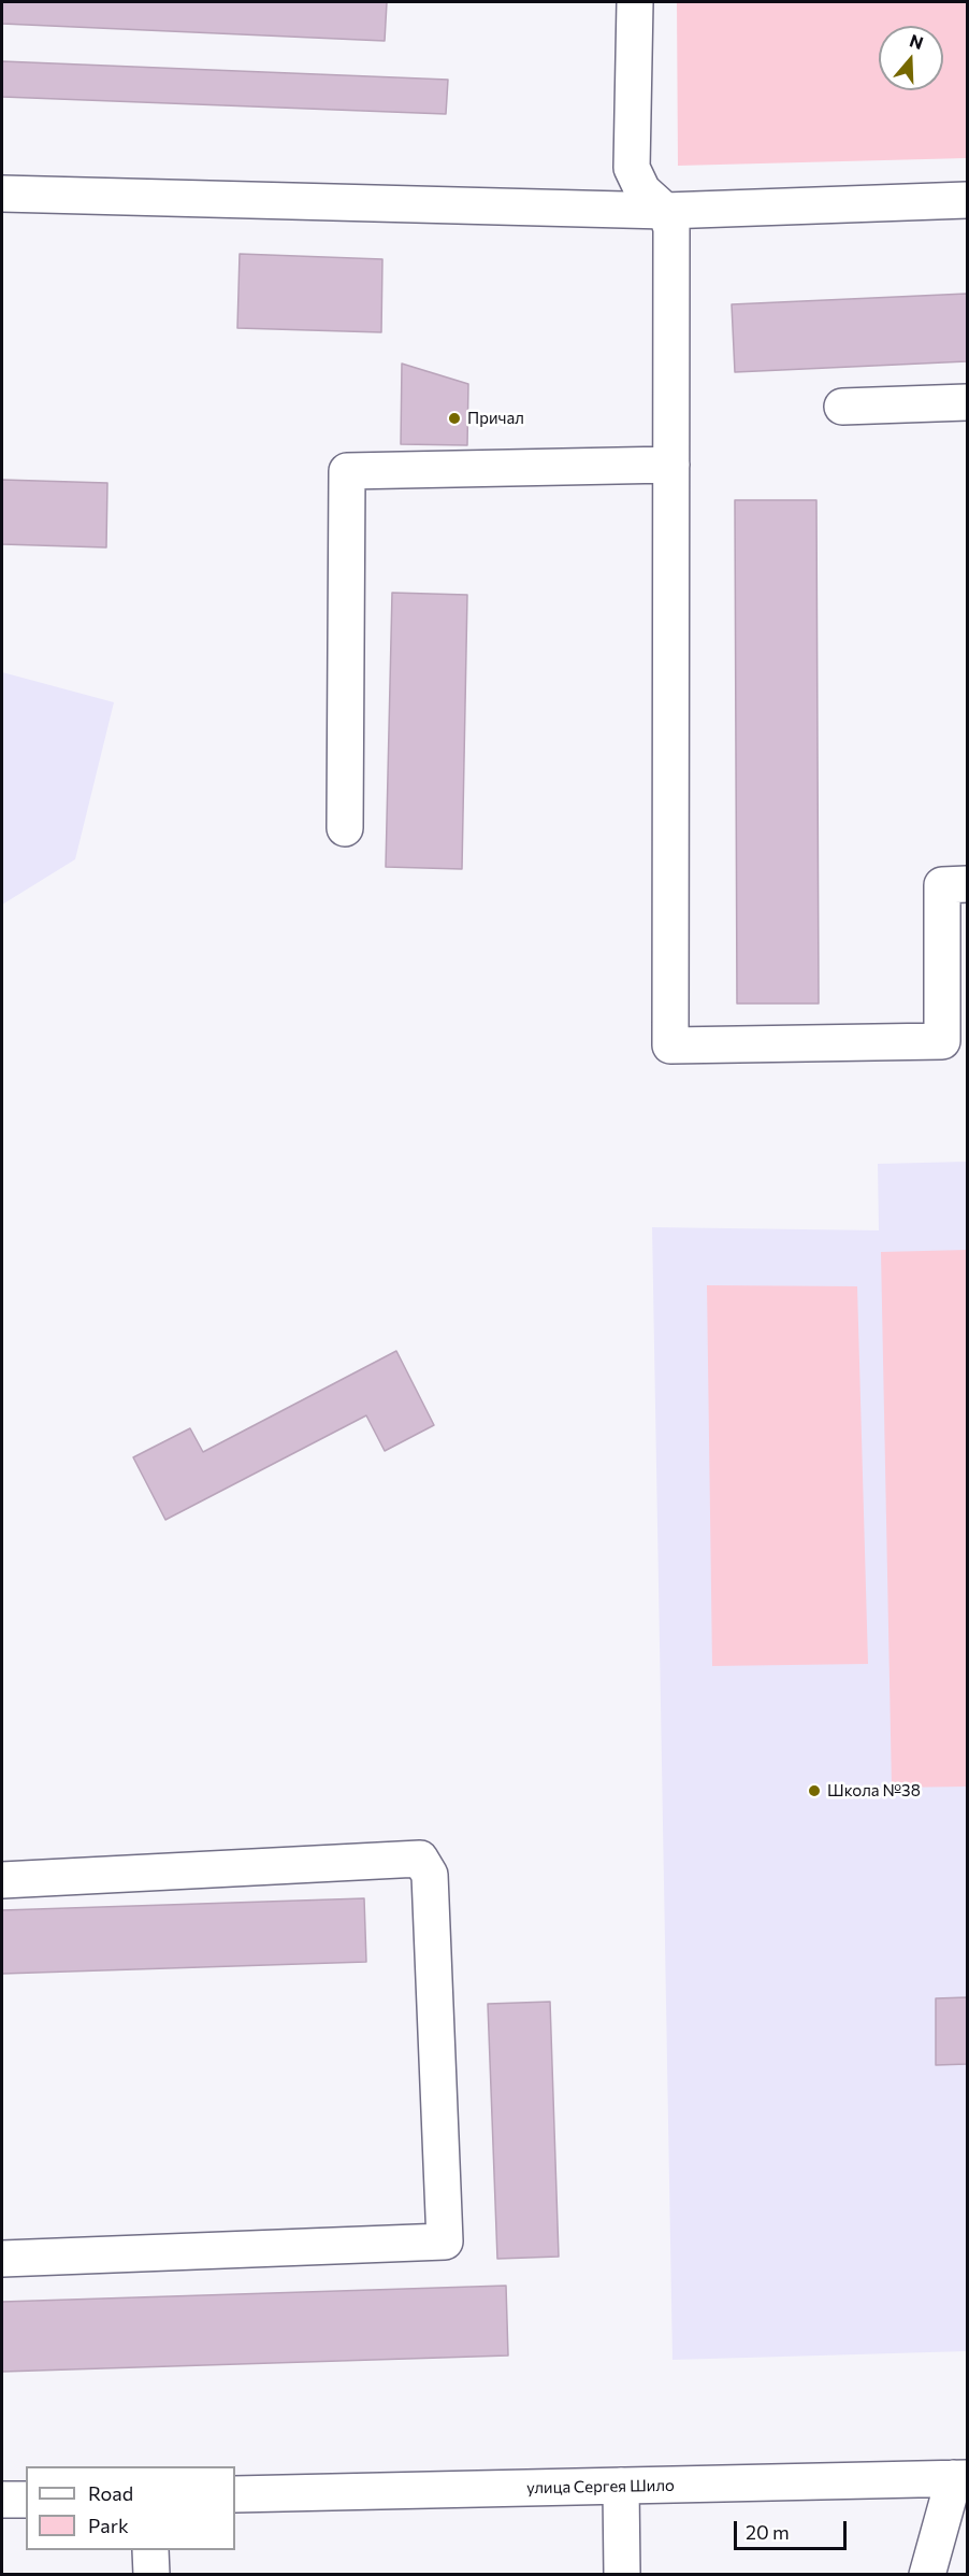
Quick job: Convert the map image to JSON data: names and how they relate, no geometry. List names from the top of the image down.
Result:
{
  "streets": {
    "street": ["улица Сергея Шило"]
  },
  "places": ["Причал", "Школа №38"],
  "legend": ["Road", "Park"],
  "scale_bar": "20 m",
  "north": "top"
}
